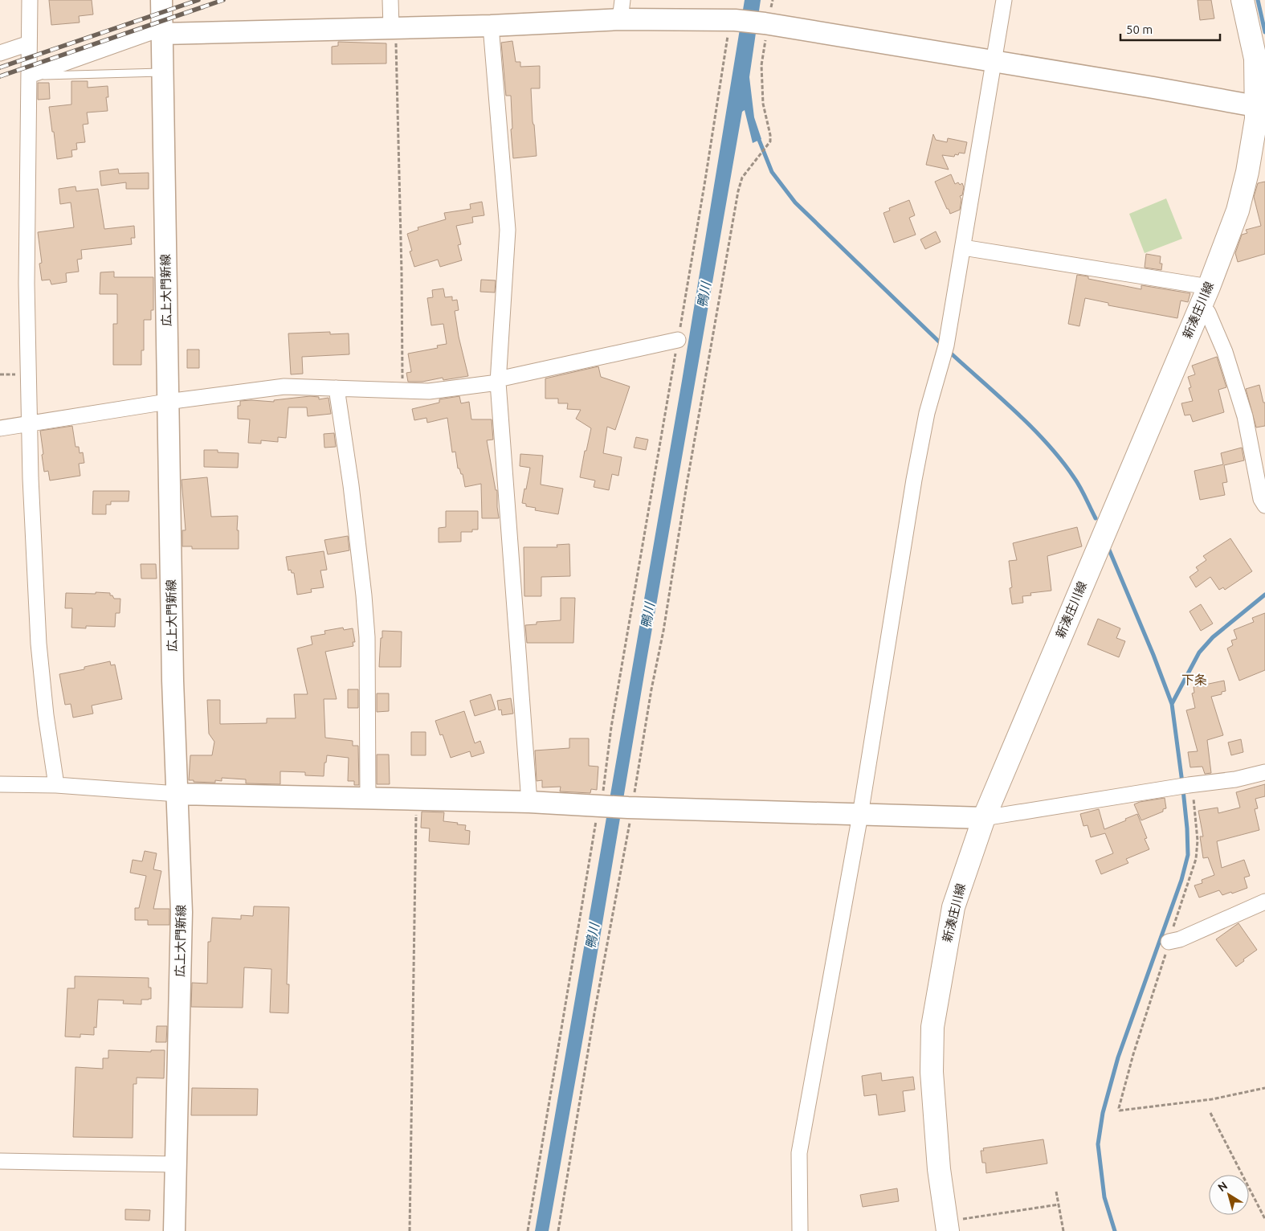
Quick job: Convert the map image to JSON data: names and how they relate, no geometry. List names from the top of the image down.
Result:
{
  "streets": {
    "main road": ["新湊庄川線"],
    "street": ["広上大門新線"]
  },
  "districts": ["下条"],
  "water": ["鴨川"],
  "scale_bar": "50 m",
  "north": "top left"
}
